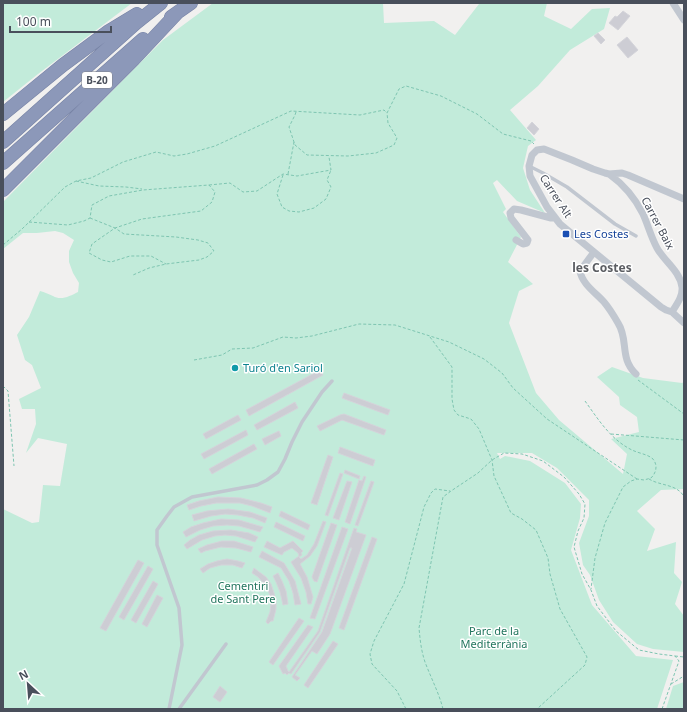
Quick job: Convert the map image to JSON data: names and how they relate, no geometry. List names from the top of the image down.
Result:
{
  "streets": {
    "highway": ["B-20"],
    "street": ["Carrer Alt", "Carrer Baix"]
  },
  "crossings": [
    ["Carrer Alt", "Carrer Baix"]
  ],
  "districts": ["les Costes"],
  "parks": ["Cementiri de Sant Pere", "Parc de la Mediterrània"],
  "places": {
    "transit": ["Les Costes"],
    "other": ["Turó d'en Sariol"]
  },
  "scale_bar": "100 m",
  "north": "top left"
}
